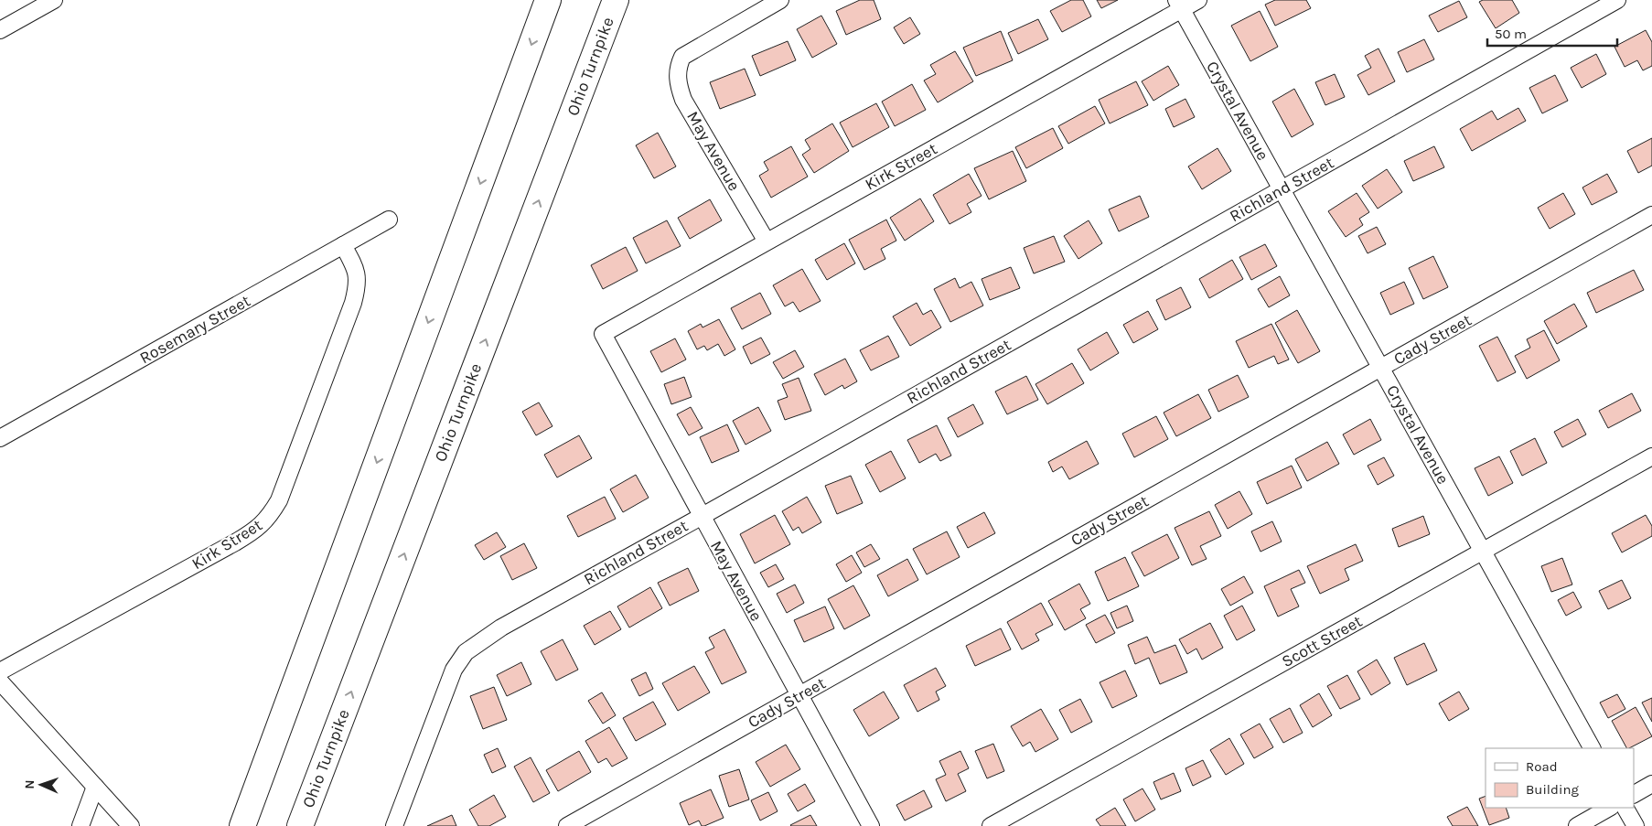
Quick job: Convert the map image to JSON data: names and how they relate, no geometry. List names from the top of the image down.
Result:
{
  "streets": {
    "highway": ["Ohio Turnpike"],
    "street": [
      "Crystal Avenue",
      "May Avenue",
      "Kirk Street",
      "Richland Street",
      "Rosemary Street",
      "Cady Street",
      "Scott Street"
    ]
  },
  "crossings": [
    ["Crystal Avenue", "Kirk Street"],
    ["Crystal Avenue", "Richland Street"],
    ["Crystal Avenue", "Cady Street"],
    ["Crystal Avenue", "Scott Street"],
    ["May Avenue", "Kirk Street"],
    ["May Avenue", "Richland Street"],
    ["May Avenue", "Cady Street"],
    ["Kirk Street", "Rosemary Street"]
  ],
  "legend": ["Road", "Building"],
  "scale_bar": "50 m",
  "north": "left"
}
